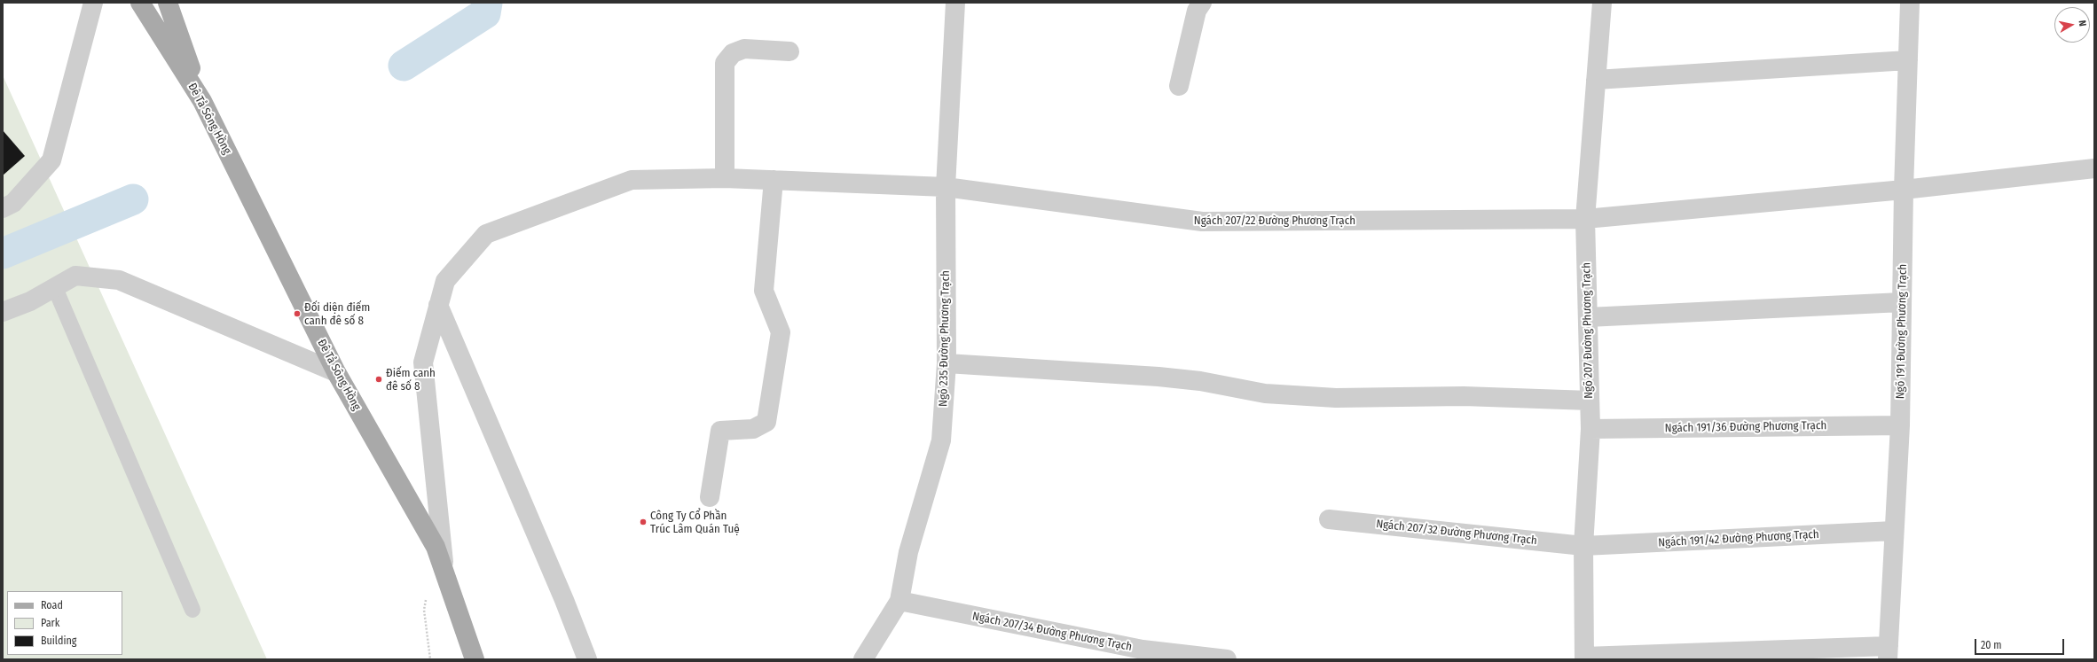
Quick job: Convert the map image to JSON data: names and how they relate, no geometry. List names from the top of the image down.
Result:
{
  "streets": {
    "main road": ["Đê Tả Sông Hồng"],
    "street": [
      "Ngách 207/22 Đường Phương Trạch",
      "Ngõ 207 Đường Phương Trạch",
      "Ngõ 191 Đường Phương Trạch",
      "Ngõ 235 Đường Phương Trạch",
      "Ngách 191/36 Đường Phương Trạch",
      "Ngách 207/32 Đường Phương Trạch",
      "Ngách 191/42 Đường Phương Trạch",
      "Ngách 207/34 Đường Phương Trạch"
    ]
  },
  "crossings": [
    ["Đê Tả Sông Hồng", "Ngách 207/22 Đường Phương Trạch"],
    ["Ngách 207/22 Đường Phương Trạch", "Ngõ 207 Đường Phương Trạch"],
    ["Ngách 207/22 Đường Phương Trạch", "Ngõ 191 Đường Phương Trạch"],
    ["Ngách 207/22 Đường Phương Trạch", "Ngõ 235 Đường Phương Trạch"],
    ["Ngõ 207 Đường Phương Trạch", "Ngách 191/36 Đường Phương Trạch"],
    ["Ngõ 207 Đường Phương Trạch", "Ngách 207/32 Đường Phương Trạch"],
    ["Ngõ 207 Đường Phương Trạch", "Ngách 191/42 Đường Phương Trạch"],
    ["Ngõ 191 Đường Phương Trạch", "Ngách 191/36 Đường Phương Trạch"],
    ["Ngõ 191 Đường Phương Trạch", "Ngách 191/42 Đường Phương Trạch"],
    ["Ngõ 235 Đường Phương Trạch", "Ngách 207/34 Đường Phương Trạch"],
    ["Ngách 207/32 Đường Phương Trạch", "Ngách 191/42 Đường Phương Trạch"]
  ],
  "places": ["Đối diện điếm canh đê số 8", "Điếm canh đê số 8", "Công Ty Cổ Phần Trúc Lâm Quán Tuệ"],
  "legend": ["Road", "Park", "Building"],
  "scale_bar": "20 m",
  "north": "right"
}
